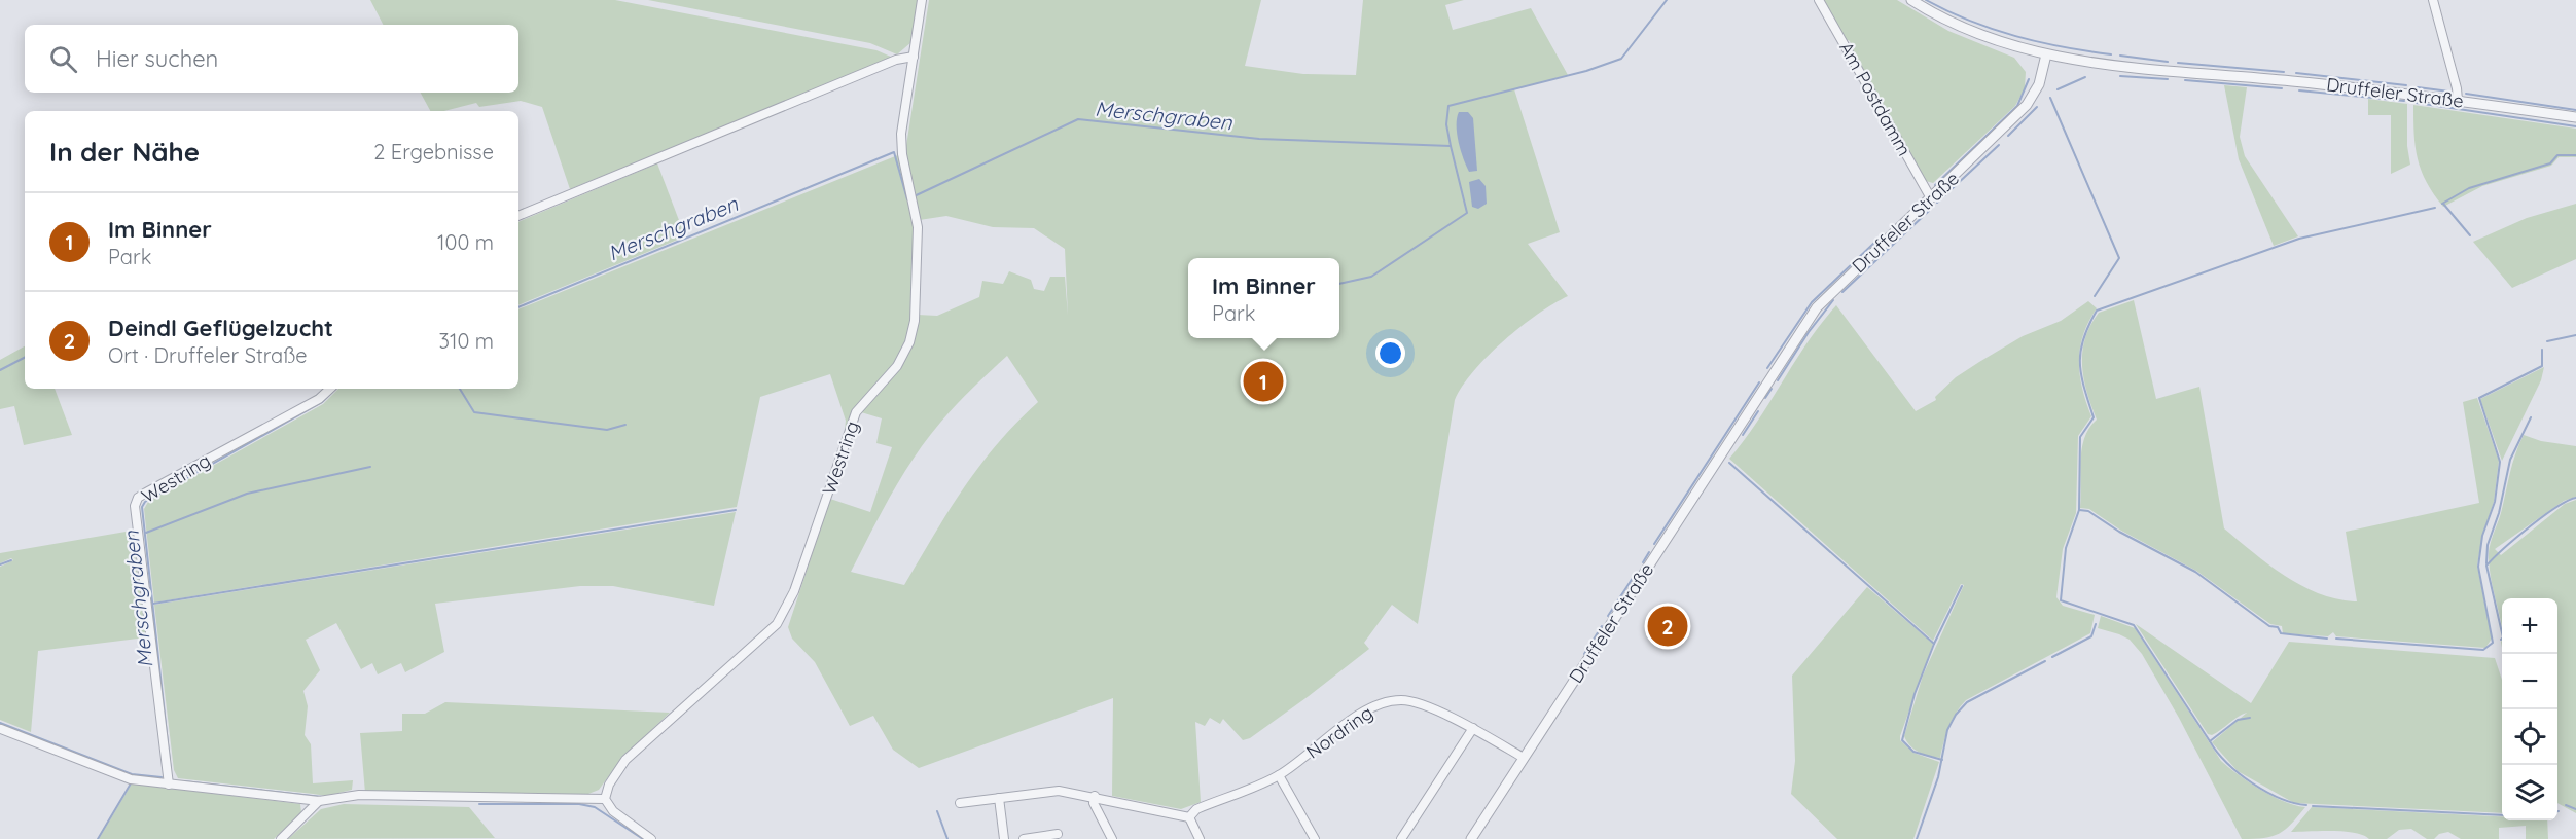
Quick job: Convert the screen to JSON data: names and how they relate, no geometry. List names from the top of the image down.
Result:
{
  "streets": {
    "street": [
      "Druffeler Straße",
      "Am Postdamm",
      "Westring",
      "Nordring"
    ]
  },
  "crossings": [
    ["Druffeler Straße", "Am Postdamm"],
    ["Druffeler Straße", "Nordring"]
  ],
  "water": ["Merschgraben"],
  "page": {
    "search": "Hier suchen",
    "heading": ["In der Nähe", "2 Ergebnisse"],
    "list": [
      {
        "mark": "1",
        "name": "Im Binner",
        "note": "Park",
        "value": "100 m"
      },
      {
        "mark": "2",
        "name": "Deindl Geflügelzucht",
        "note": "Ort · Druffeler Straße",
        "value": "310 m"
      }
    ],
    "popup": ["Im Binner", "Park"],
    "pins": ["1", "2"],
    "map_buttons": ["+", "−"]
  }
}
